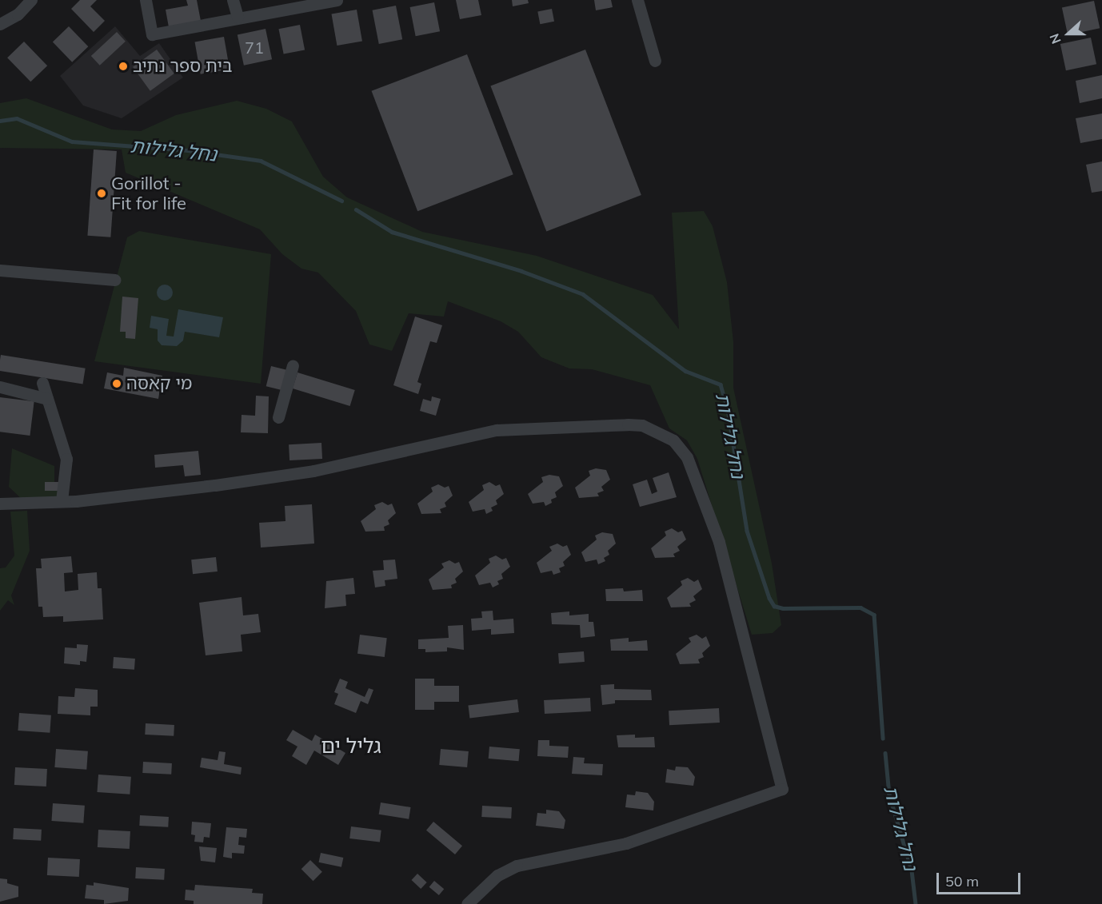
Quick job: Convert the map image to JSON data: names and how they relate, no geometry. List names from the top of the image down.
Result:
{
  "districts": ["גליל ים"],
  "water": ["נחל גלילות"],
  "places": ["בית ספר נתיב", "Gorillot - Fit for life", "מי קאסה"],
  "house_numbers": ["71"],
  "scale_bar": "50 m",
  "north": "left"
}
